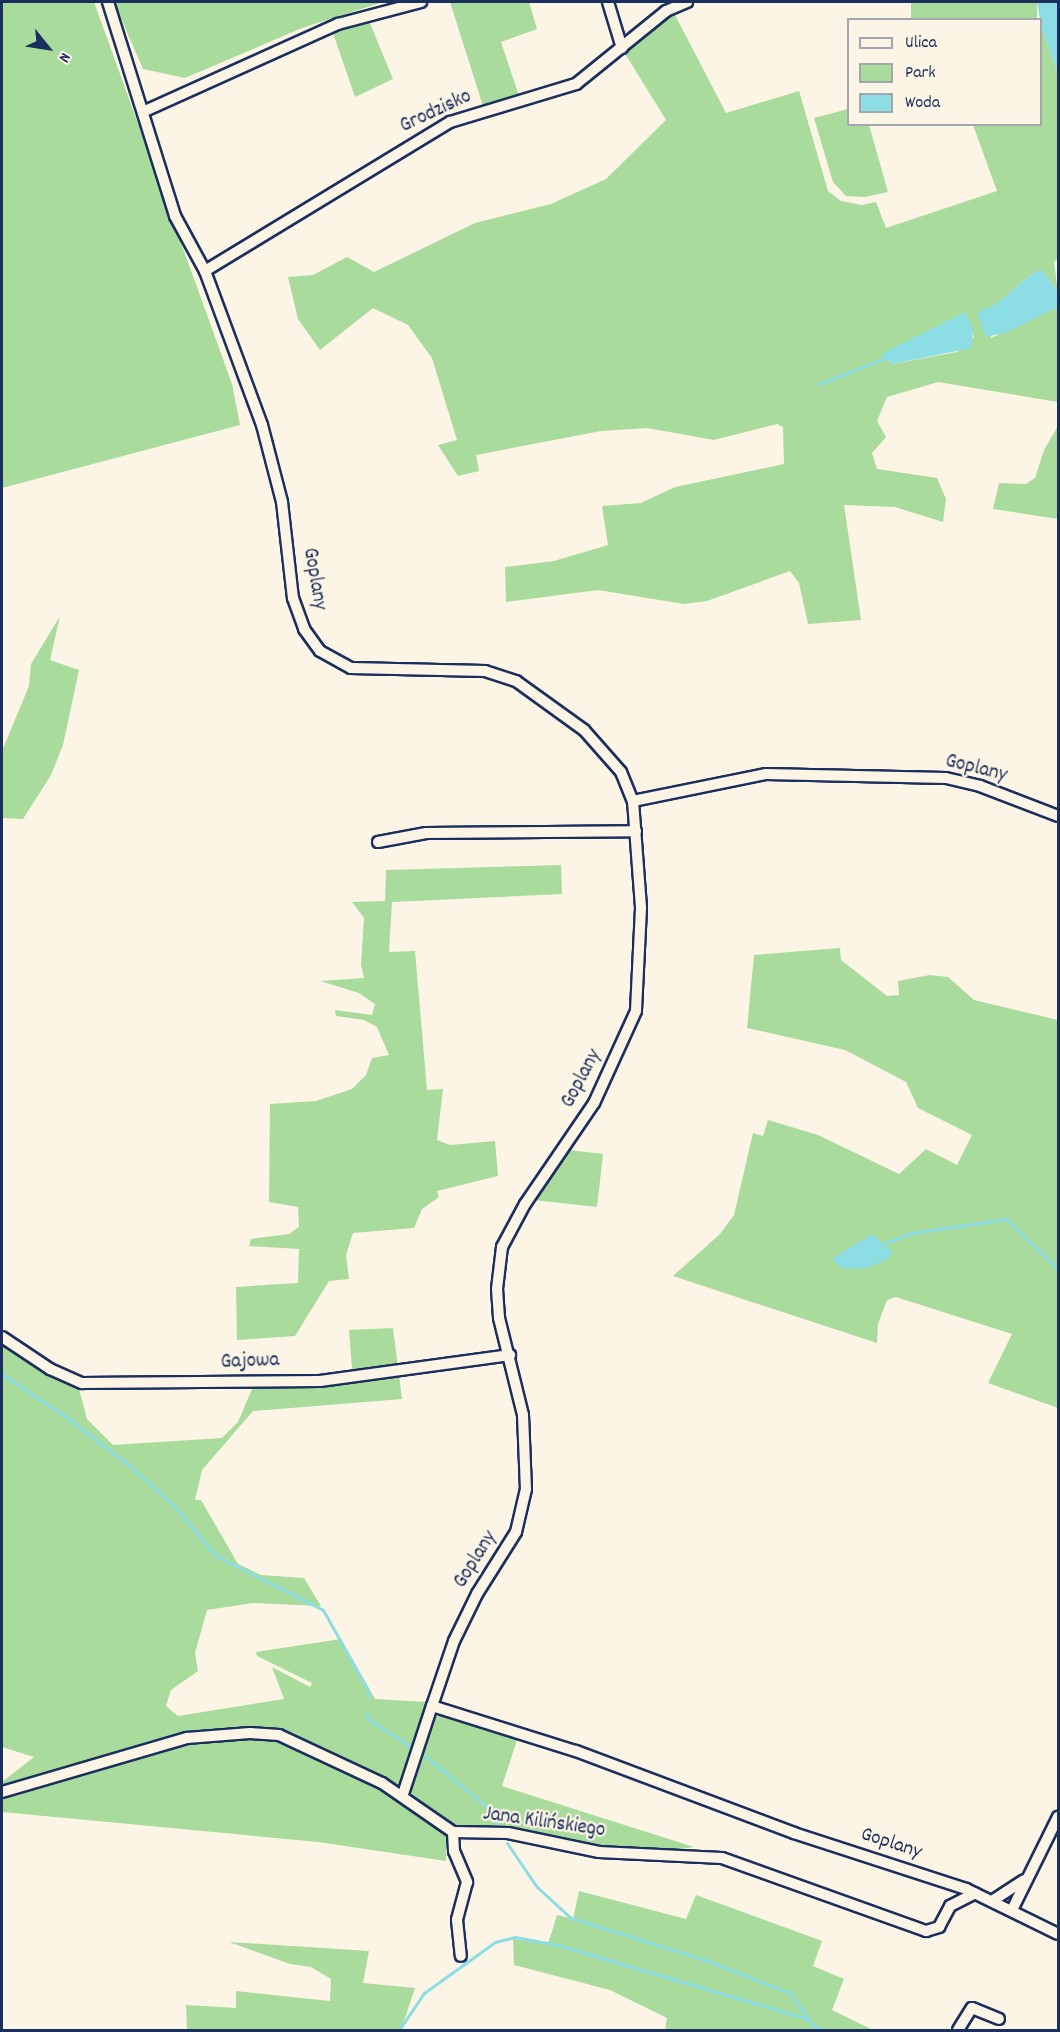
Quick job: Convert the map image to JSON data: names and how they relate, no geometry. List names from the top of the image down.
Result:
{
  "streets": {
    "street": [
      "Grodzisko",
      "Goplany",
      "Gajowa",
      "Jana Kilińskiego"
    ]
  },
  "crossings": [
    ["Grodzisko", "Goplany"],
    ["Goplany", "Gajowa"],
    ["Goplany", "Jana Kilińskiego"]
  ],
  "legend": ["Ulica", "Park", "Woda"],
  "north": "bottom right"
}
